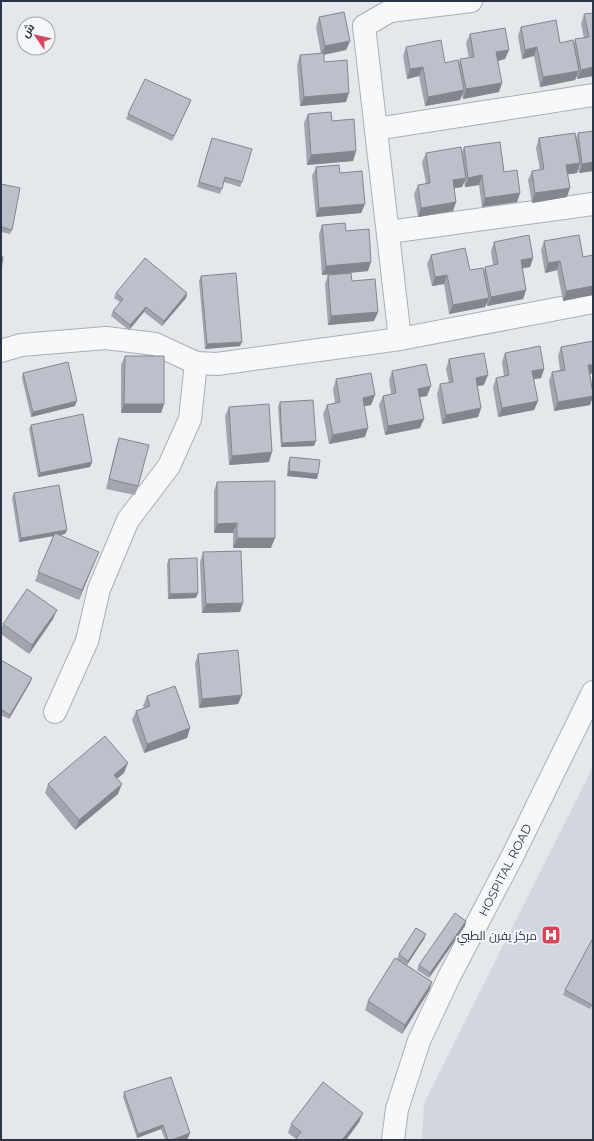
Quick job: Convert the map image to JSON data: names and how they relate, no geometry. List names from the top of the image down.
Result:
{
  "streets": {
    "street": ["HOSPITAL ROAD"]
  },
  "places": {
    "hospital": ["مركز يفرن الطبي"]
  },
  "north": "top left"
}
